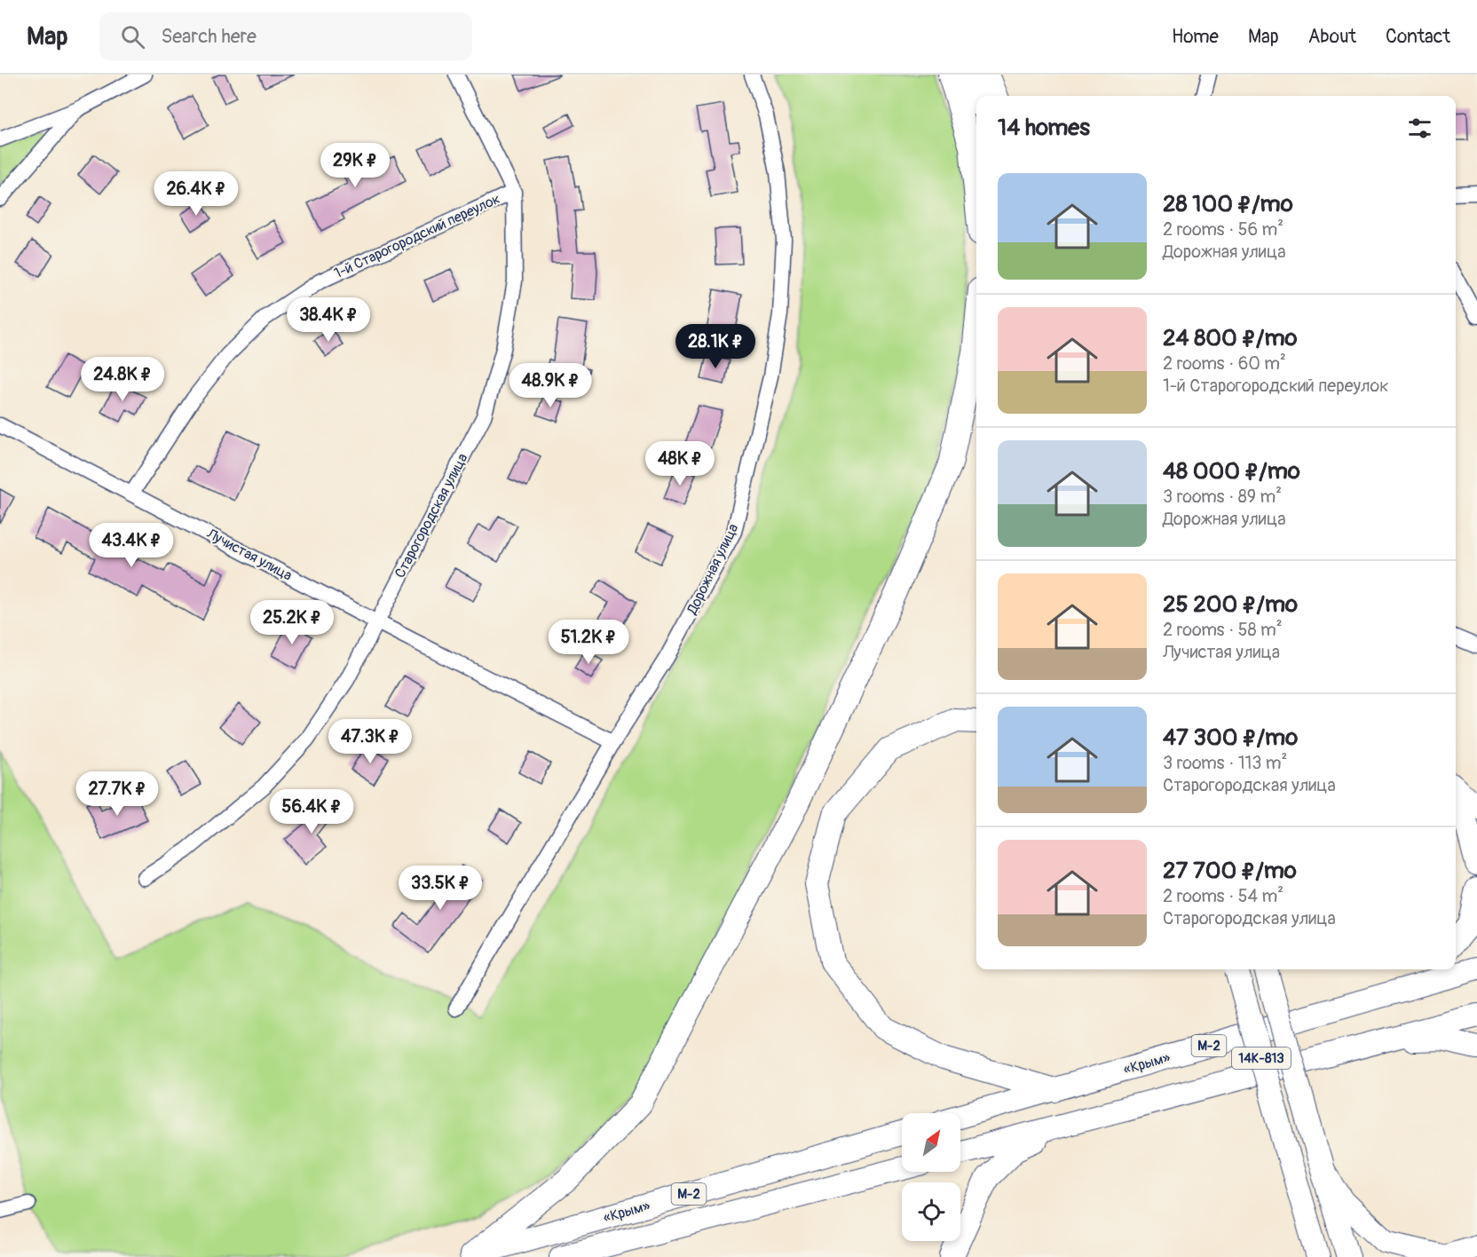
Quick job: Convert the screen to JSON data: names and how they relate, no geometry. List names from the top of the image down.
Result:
{
  "streets": {
    "main road": ["М-2", "14К-813", "«Крым»"],
    "street": [
      "1-й Старогородский переулок",
      "Старогородская улица",
      "Лучистая улица",
      "Дорожная улица"
    ]
  },
  "crossings": [
    ["1-й Старогородский переулок", "Старогородская улица"],
    ["1-й Старогородский переулок", "Лучистая улица"],
    ["Старогородская улица", "Лучистая улица"],
    ["Лучистая улица", "Дорожная улица"]
  ],
  "north": "top right",
  "page": {
    "header": "Map",
    "search": "Search here",
    "nav": [
      "Home",
      "Map",
      "About",
      "Contact"
    ],
    "heading": "14 homes",
    "price": [
      "29K ₽",
      "26.4K ₽",
      "38.4K ₽",
      "28.1K ₽",
      "24.8K ₽",
      "48.9K ₽",
      "48K ₽",
      "43.4K ₽",
      "25.2K ₽",
      "51.2K ₽",
      "47.3K ₽",
      "27.7K ₽",
      "56.4K ₽",
      "33.5K ₽"
    ],
    "list": [
      {
        "name": "28 100 ₽/mo",
        "note": "2 rooms · 56 m² · Дорожная улица"
      },
      {
        "name": "24 800 ₽/mo",
        "note": "2 rooms · 60 m² · 1-й Старогородский переулок"
      },
      {
        "name": "48 000 ₽/mo",
        "note": "3 rooms · 89 m² · Дорожная улица"
      },
      {
        "name": "25 200 ₽/mo",
        "note": "2 rooms · 58 m² · Лучистая улица"
      },
      {
        "name": "47 300 ₽/mo",
        "note": "3 rooms · 113 m² · Старогородская улица"
      },
      {
        "name": "27 700 ₽/mo",
        "note": "2 rooms · 54 m² · Старогородская улица"
      }
    ]
  }
}
